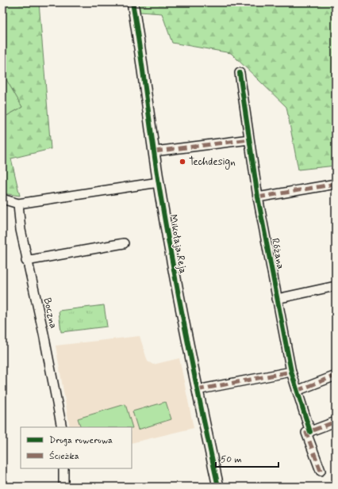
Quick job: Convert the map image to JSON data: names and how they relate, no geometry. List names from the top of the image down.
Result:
{
  "streets": {
    "street": ["Mikołaja Reja", "Różana", "Boczna"]
  },
  "places": ["Techdesign"],
  "legend": ["Droga rowerowa", "Ścieżka"],
  "scale_bar": "50 m"
}
